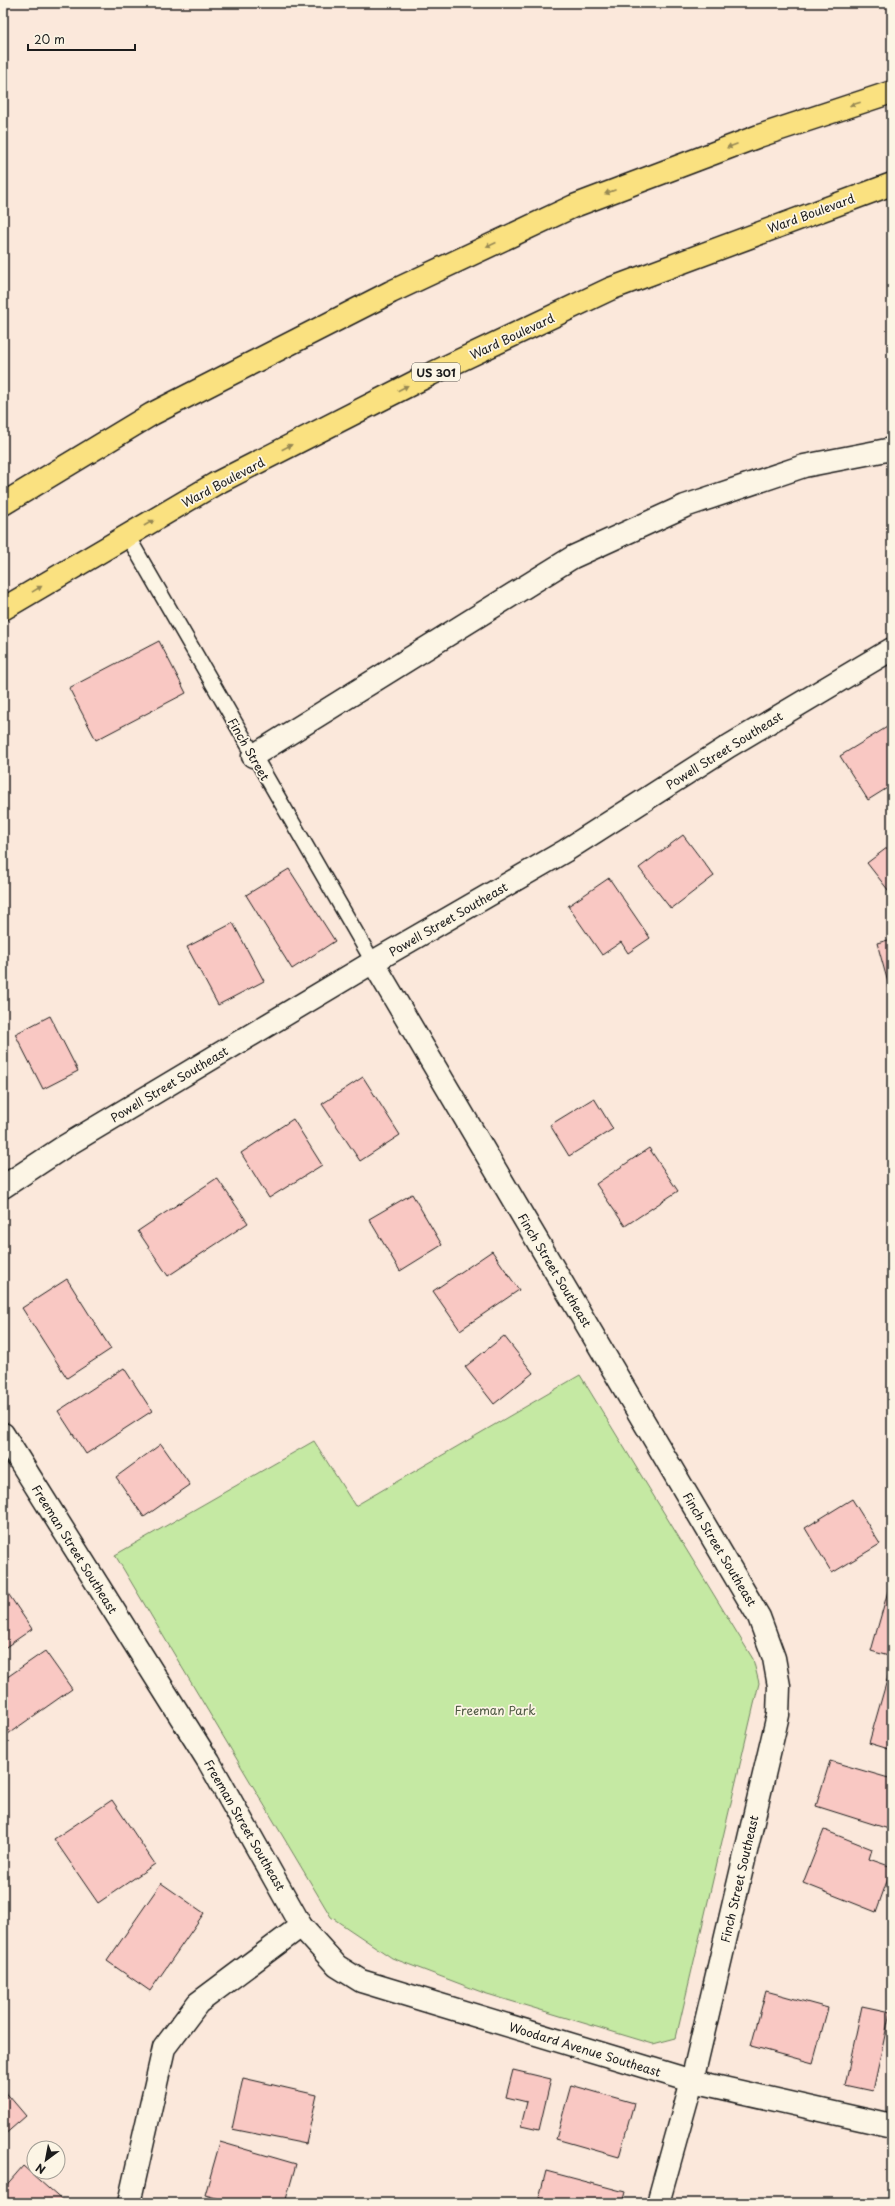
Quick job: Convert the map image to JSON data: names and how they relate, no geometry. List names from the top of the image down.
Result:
{
  "streets": {
    "highway": ["Ward Boulevard", "US 301"],
    "street": [
      "Powell Street Southeast",
      "Finch Street Southeast",
      "Freeman Street Southeast",
      "Woodard Avenue Southeast"
    ],
    "lane": ["Finch Street"]
  },
  "crossings": [
    ["Ward Boulevard", "Finch Street"],
    ["Finch Street", "Powell Street Southeast"],
    ["Finch Street", "Finch Street Southeast"],
    ["Powell Street Southeast", "Finch Street Southeast"],
    ["Finch Street Southeast", "Woodard Avenue Southeast"],
    ["Freeman Street Southeast", "Woodard Avenue Southeast"]
  ],
  "parks": ["Freeman Park"],
  "scale_bar": "20 m",
  "north": "bottom left"
}
